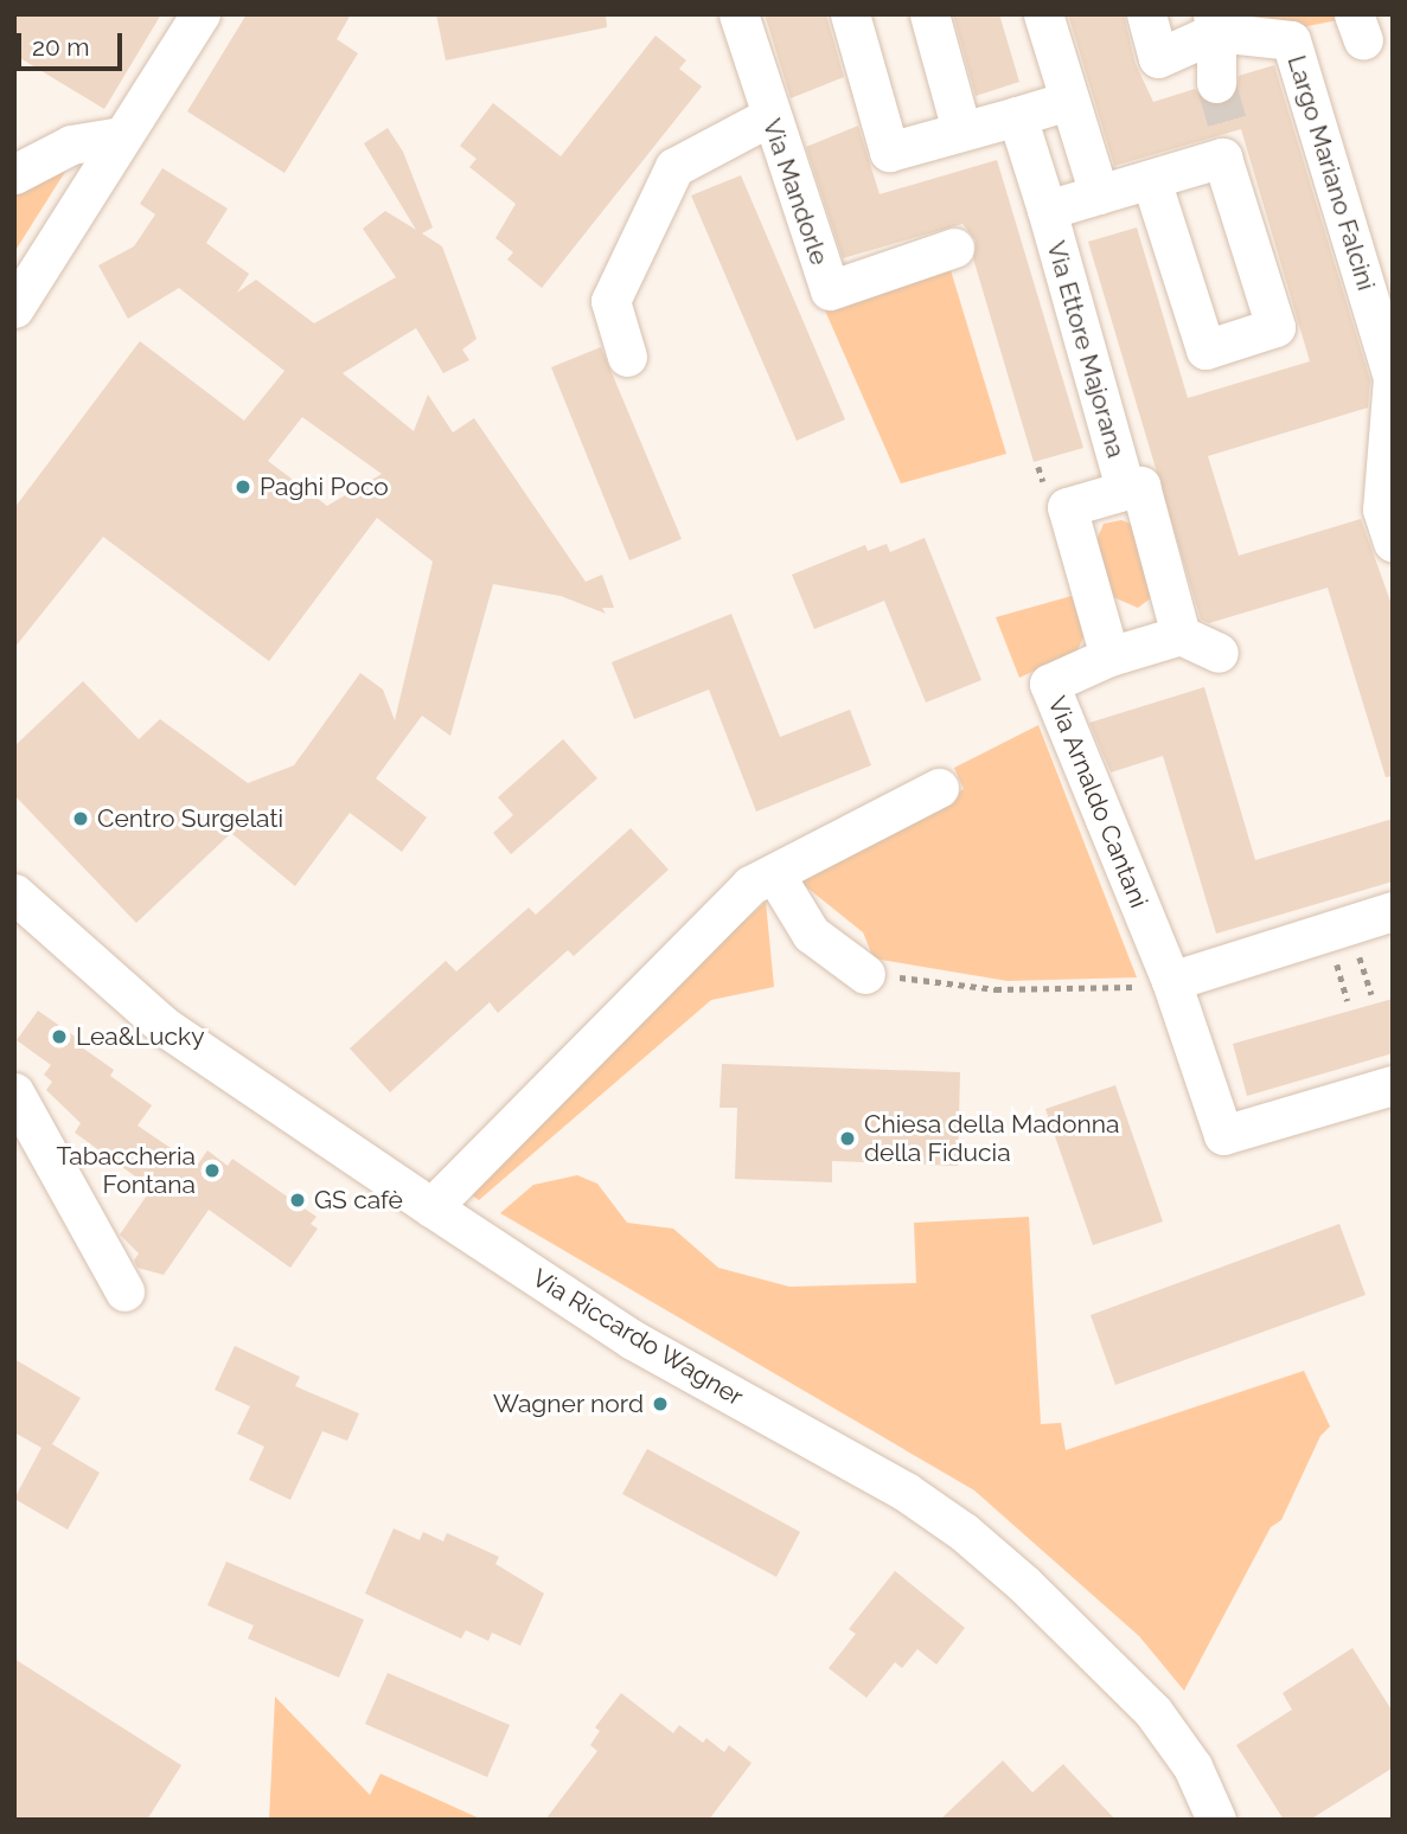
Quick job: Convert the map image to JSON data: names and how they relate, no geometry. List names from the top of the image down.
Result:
{
  "streets": {
    "street": [
      "Largo Mariano Falcini",
      "Via Mandorle",
      "Via Ettore Majorana",
      "Via Arnaldo Cantani",
      "Via Riccardo Wagner"
    ]
  },
  "places": [
    "Paghi Poco",
    "Centro Surgelati",
    "Lea&Lucky",
    "Chiesa della Madonna della Fiducia",
    "Tabaccheria Fontana",
    "GS cafè",
    "Wagner nord"
  ],
  "scale_bar": "20 m"
}
